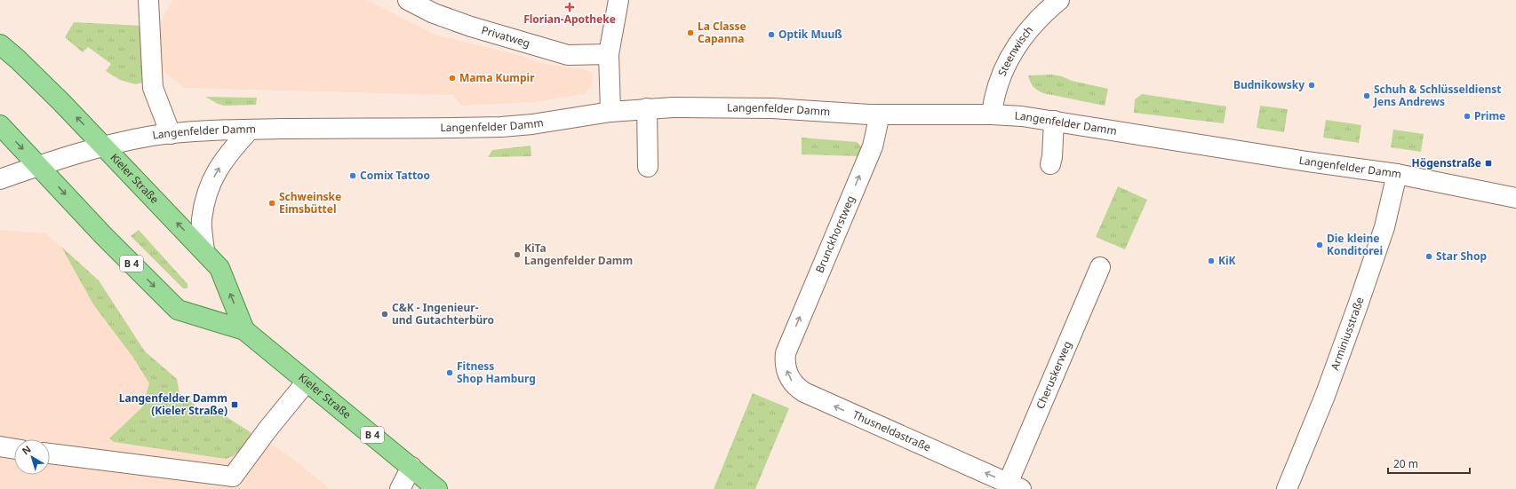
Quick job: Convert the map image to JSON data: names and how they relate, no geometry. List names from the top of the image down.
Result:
{
  "streets": {
    "main road": ["Kieler Straße", "B 4"],
    "street": [
      "Privatweg",
      "Steenwisch",
      "Langenfelder Damm",
      "Brunckhorstweg",
      "Arminiusstraße",
      "Cheruskerweg",
      "Thusneldastraße"
    ]
  },
  "crossings": [
    ["Steenwisch", "Langenfelder Damm"],
    ["Langenfelder Damm", "Kieler Straße"],
    ["Langenfelder Damm", "Brunckhorstweg"],
    ["Langenfelder Damm", "Arminiusstraße"],
    ["Brunckhorstweg", "Thusneldastraße"],
    ["Cheruskerweg", "Thusneldastraße"]
  ],
  "one_way": ["Brunckhorstweg", "Thusneldastraße"],
  "places": {
    "health": ["Florian-Apotheke"],
    "other": [
      "La Classe Capanna",
      "Optik Muuß",
      "Mama Kumpir",
      "Budnikowsky",
      "Schuh & Schlüsseldienst Jens Andrews",
      "Prime",
      "Comix Tattoo",
      "Schweinske Eimsbüttel",
      "Die kleine Konditorei",
      "KiTa Langenfelder Damm",
      "Star Shop",
      "KiK",
      "C&K - Ingenieur- und Gutachterbüro",
      "Fitness Shop Hamburg"
    ],
    "transit": ["Högenstraße", "Langenfelder Damm (Kieler Straße)"]
  },
  "scale_bar": "20 m",
  "north": "top left"
}
